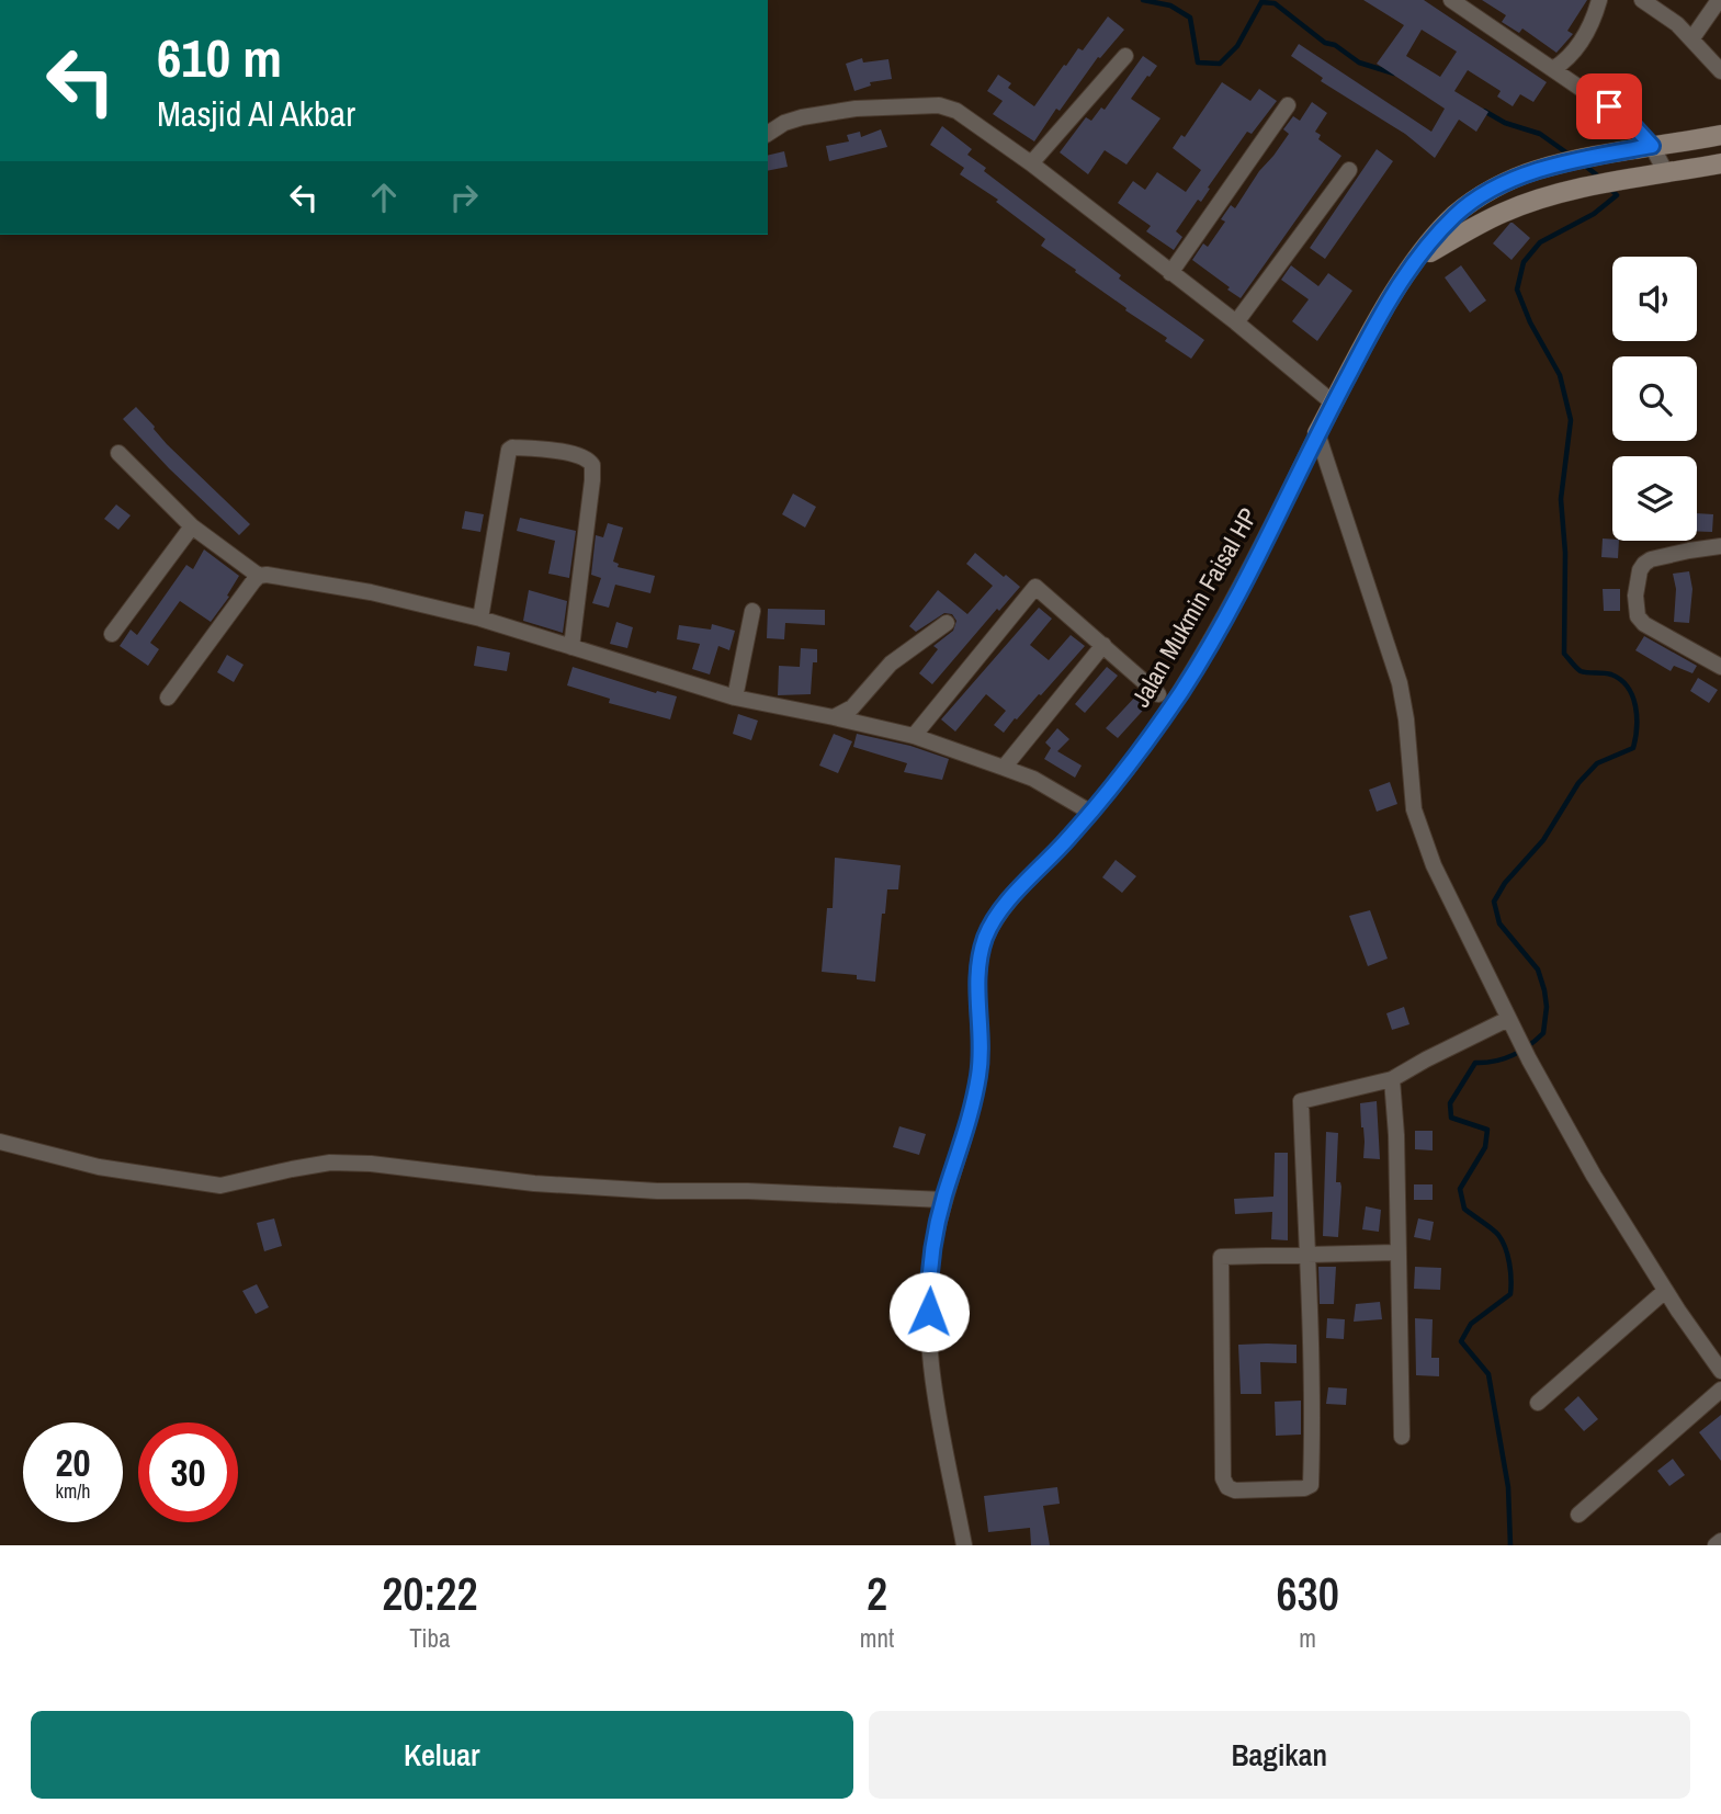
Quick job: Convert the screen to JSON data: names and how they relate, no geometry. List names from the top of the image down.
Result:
{
  "streets": {
    "street": ["Jalan Mukmin Faisal HP"]
  },
  "page": {
    "turn": ["610 m", "Masjid Al Akbar"],
    "speed": "20 km/h",
    "limit": "30",
    "eta": [
      "20:22",
      "Tiba",
      "2",
      "mnt",
      "630",
      "m"
    ],
    "buttons": ["Keluar", "Bagikan"]
  }
}
